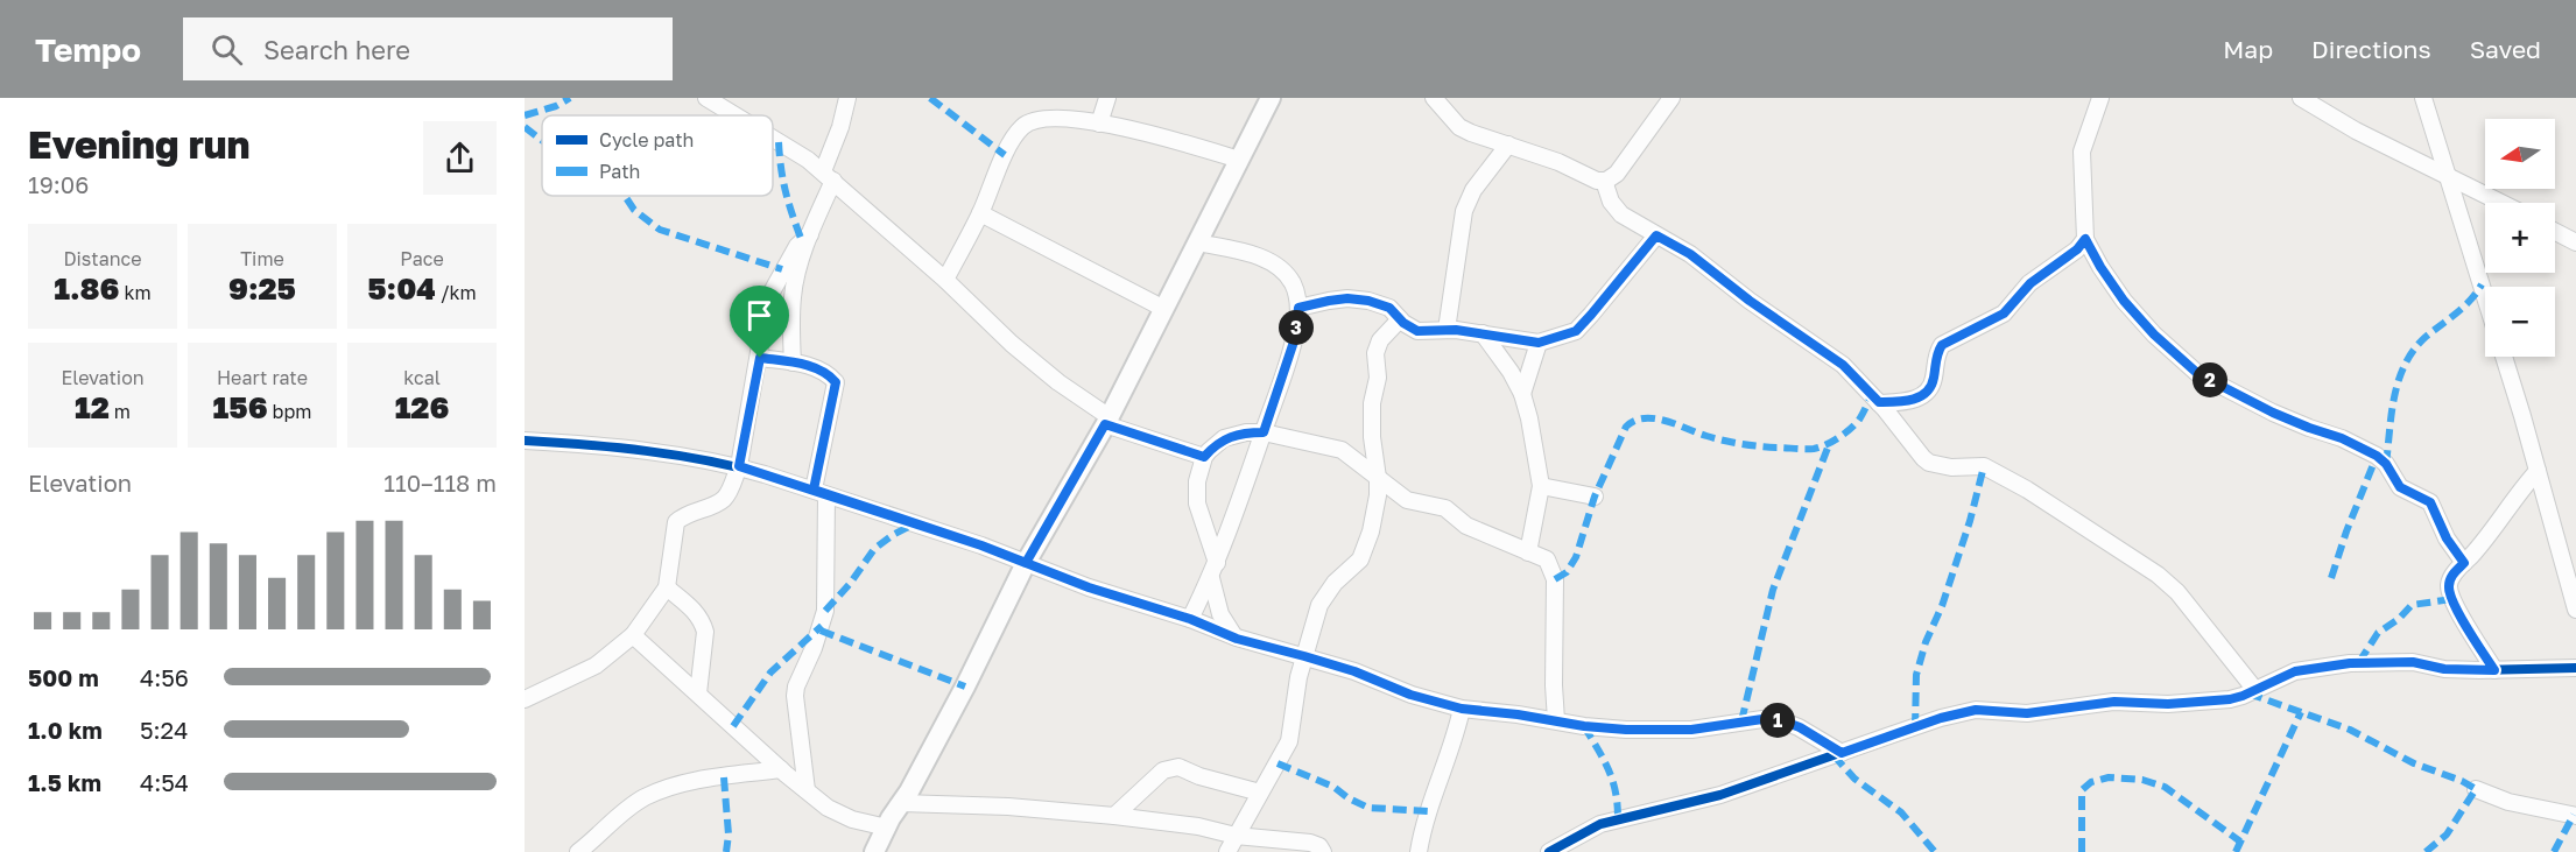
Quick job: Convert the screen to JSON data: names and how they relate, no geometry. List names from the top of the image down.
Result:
{
  "legend": ["Cycle path", "Path"],
  "north": "left",
  "page": {
    "header": "Tempo",
    "search": "Search here",
    "nav": ["Map", "Directions", "Saved"],
    "heading": ["Evening run", "19:06"],
    "map_buttons": ["+", "−"],
    "stats": [
      ["Distance", "1.86 km"],
      ["Time", "9:25"],
      ["Pace", "5:04 /km"],
      ["Elevation", "12 m"],
      ["Heart rate", "156 bpm"],
      ["kcal", "126"]
    ],
    "pins": ["3", "2", "1"],
    "chart": ["Elevation", "110–118 m"],
    "list": [
      {
        "name": "500 m",
        "note": "4:56"
      },
      {
        "name": "1.0 km",
        "note": "5:24"
      },
      {
        "name": "1.5 km",
        "note": "4:54"
      }
    ]
  }
}
